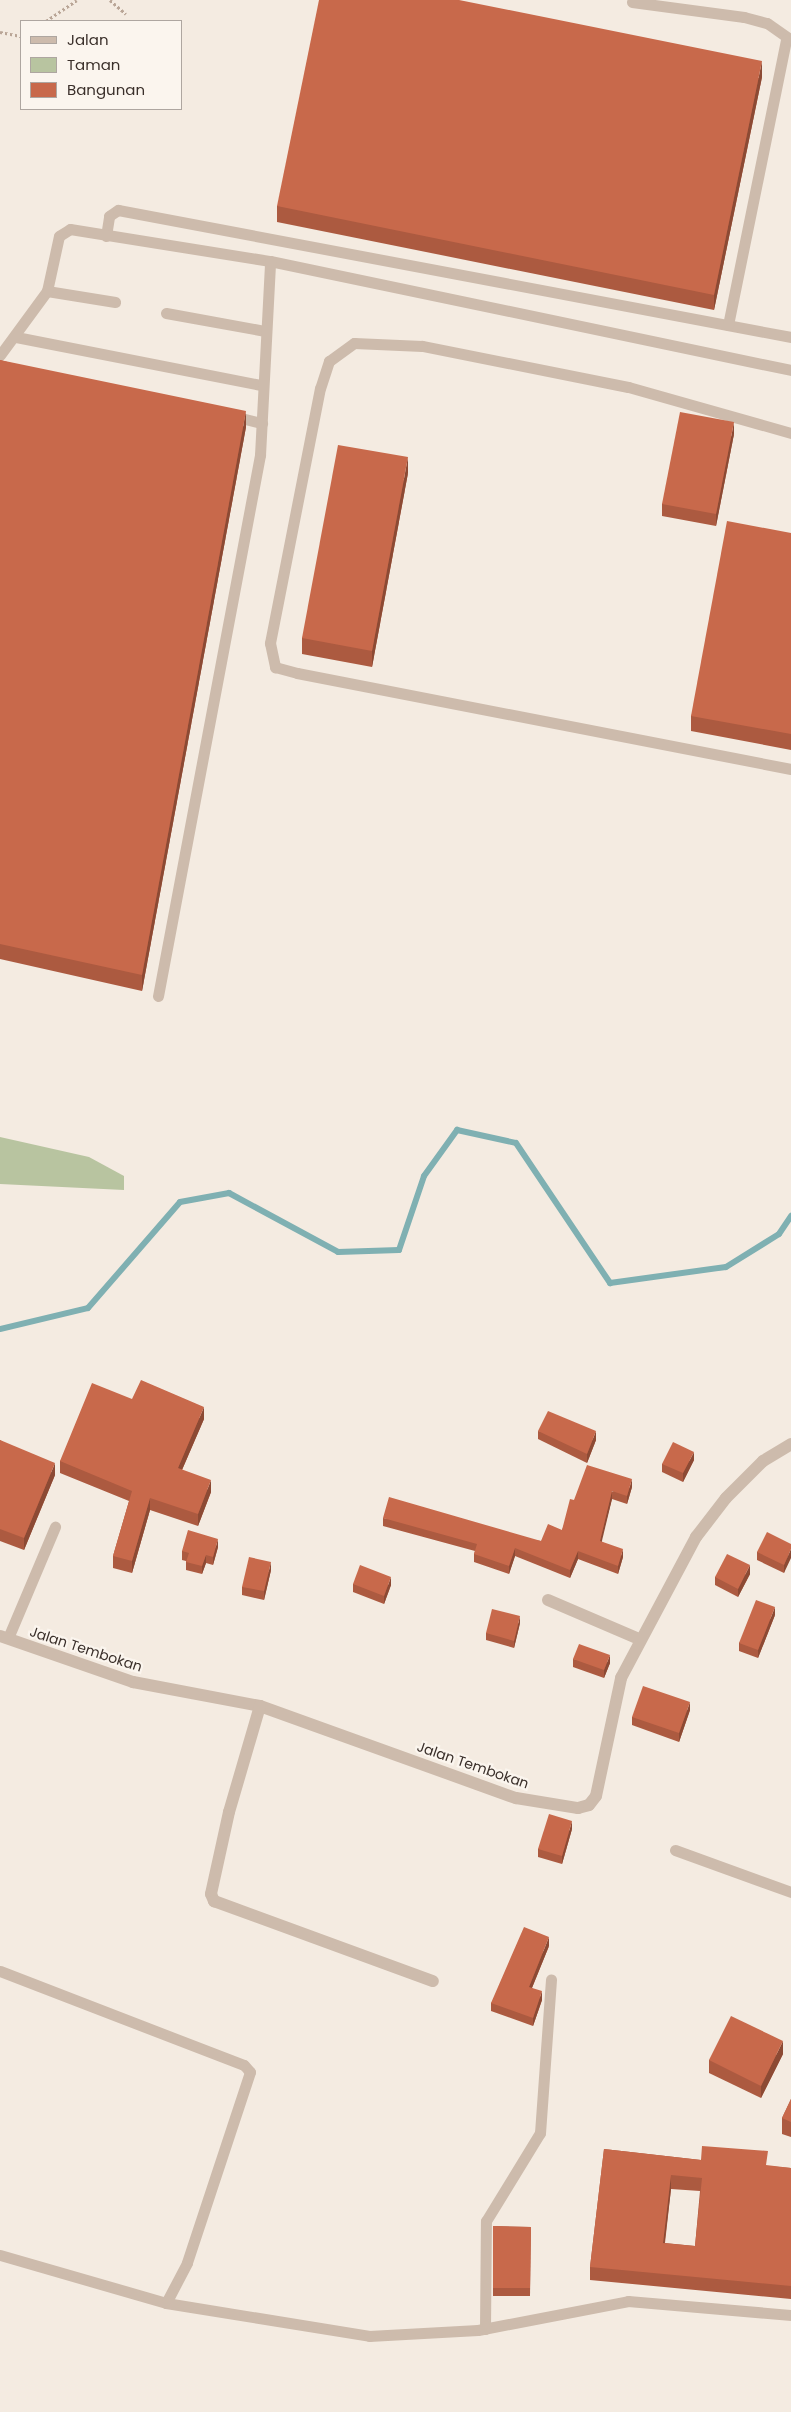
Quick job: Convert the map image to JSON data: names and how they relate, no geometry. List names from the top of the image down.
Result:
{
  "streets": {
    "street": ["Jalan Tembokan"]
  },
  "legend": ["Jalan", "Taman", "Bangunan"]
}
